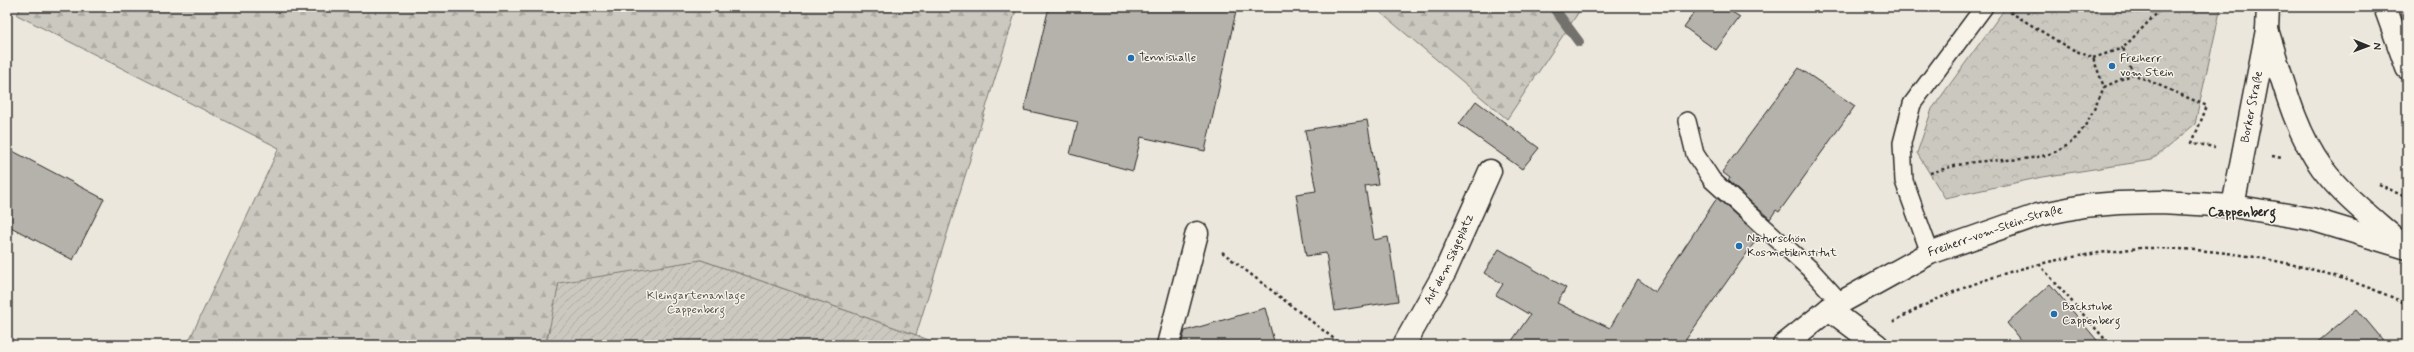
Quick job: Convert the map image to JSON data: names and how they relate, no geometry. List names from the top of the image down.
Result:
{
  "streets": {
    "street": ["Borker Straße", "Freiherr-vom-Stein-Straße", "Auf dem Sägeplatz"]
  },
  "crossings": [
    ["Borker Straße", "Freiherr-vom-Stein-Straße"]
  ],
  "districts": ["Cappenberg"],
  "parks": ["Kleingartenanlage Cappenberg"],
  "places": [
    "Tennishalle",
    "Freiherr vom Stein",
    "Naturschön Kosmetikinstitut",
    "Backstube Cappenberg"
  ],
  "north": "right"
}
